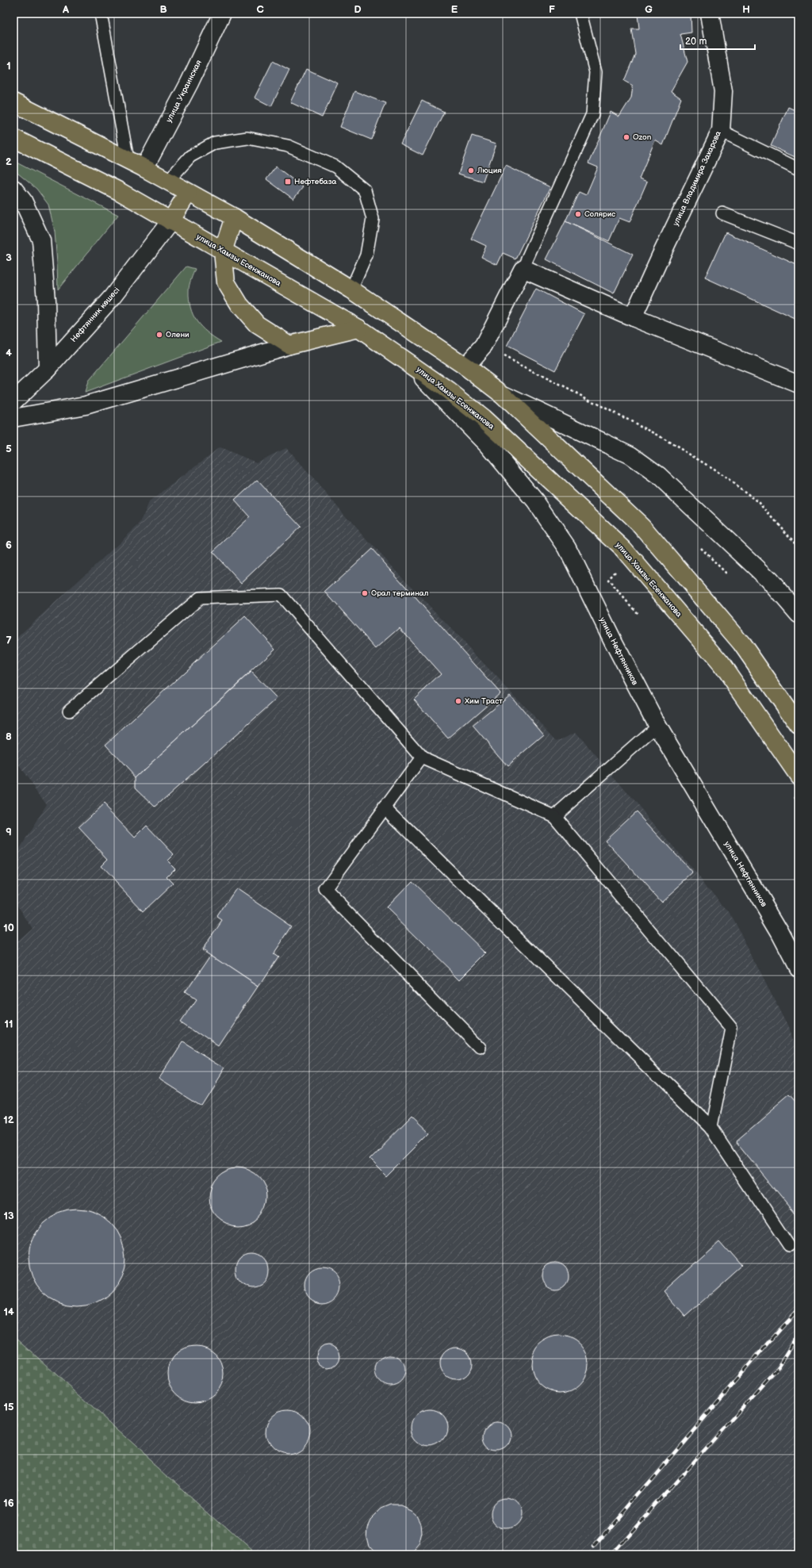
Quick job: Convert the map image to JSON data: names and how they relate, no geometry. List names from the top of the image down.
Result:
{
  "streets": {
    "main road": ["улица Хамзы Есенжанова"],
    "street": [
      "улица Украинская",
      "улица Владимира Захарова",
      "Нефтянник көшесі",
      "улица Нефтянников"
    ]
  },
  "crossings": [
    ["улица Хамзы Есенжанова", "Нефтянник көшесі"],
    ["улица Хамзы Есенжанова", "улица Нефтянников"]
  ],
  "places": {
    "other": [
      "Ozon",
      "Люция",
      "Солярис",
      "Олени",
      "Орал терминал",
      "Хим Траст"
    ],
    "transit": ["Нефтебаза"]
  },
  "scale_bar": "20 m",
  "grid": {
    "columns": [
      "A",
      "B",
      "C",
      "D",
      "E",
      "F",
      "G",
      "H"
    ],
    "rows": [
      "1",
      "2",
      "3",
      "4",
      "5",
      "6",
      "7",
      "8",
      "9",
      "10",
      "11",
      "12",
      "13",
      "14",
      "15",
      "16"
    ]
  }
}
